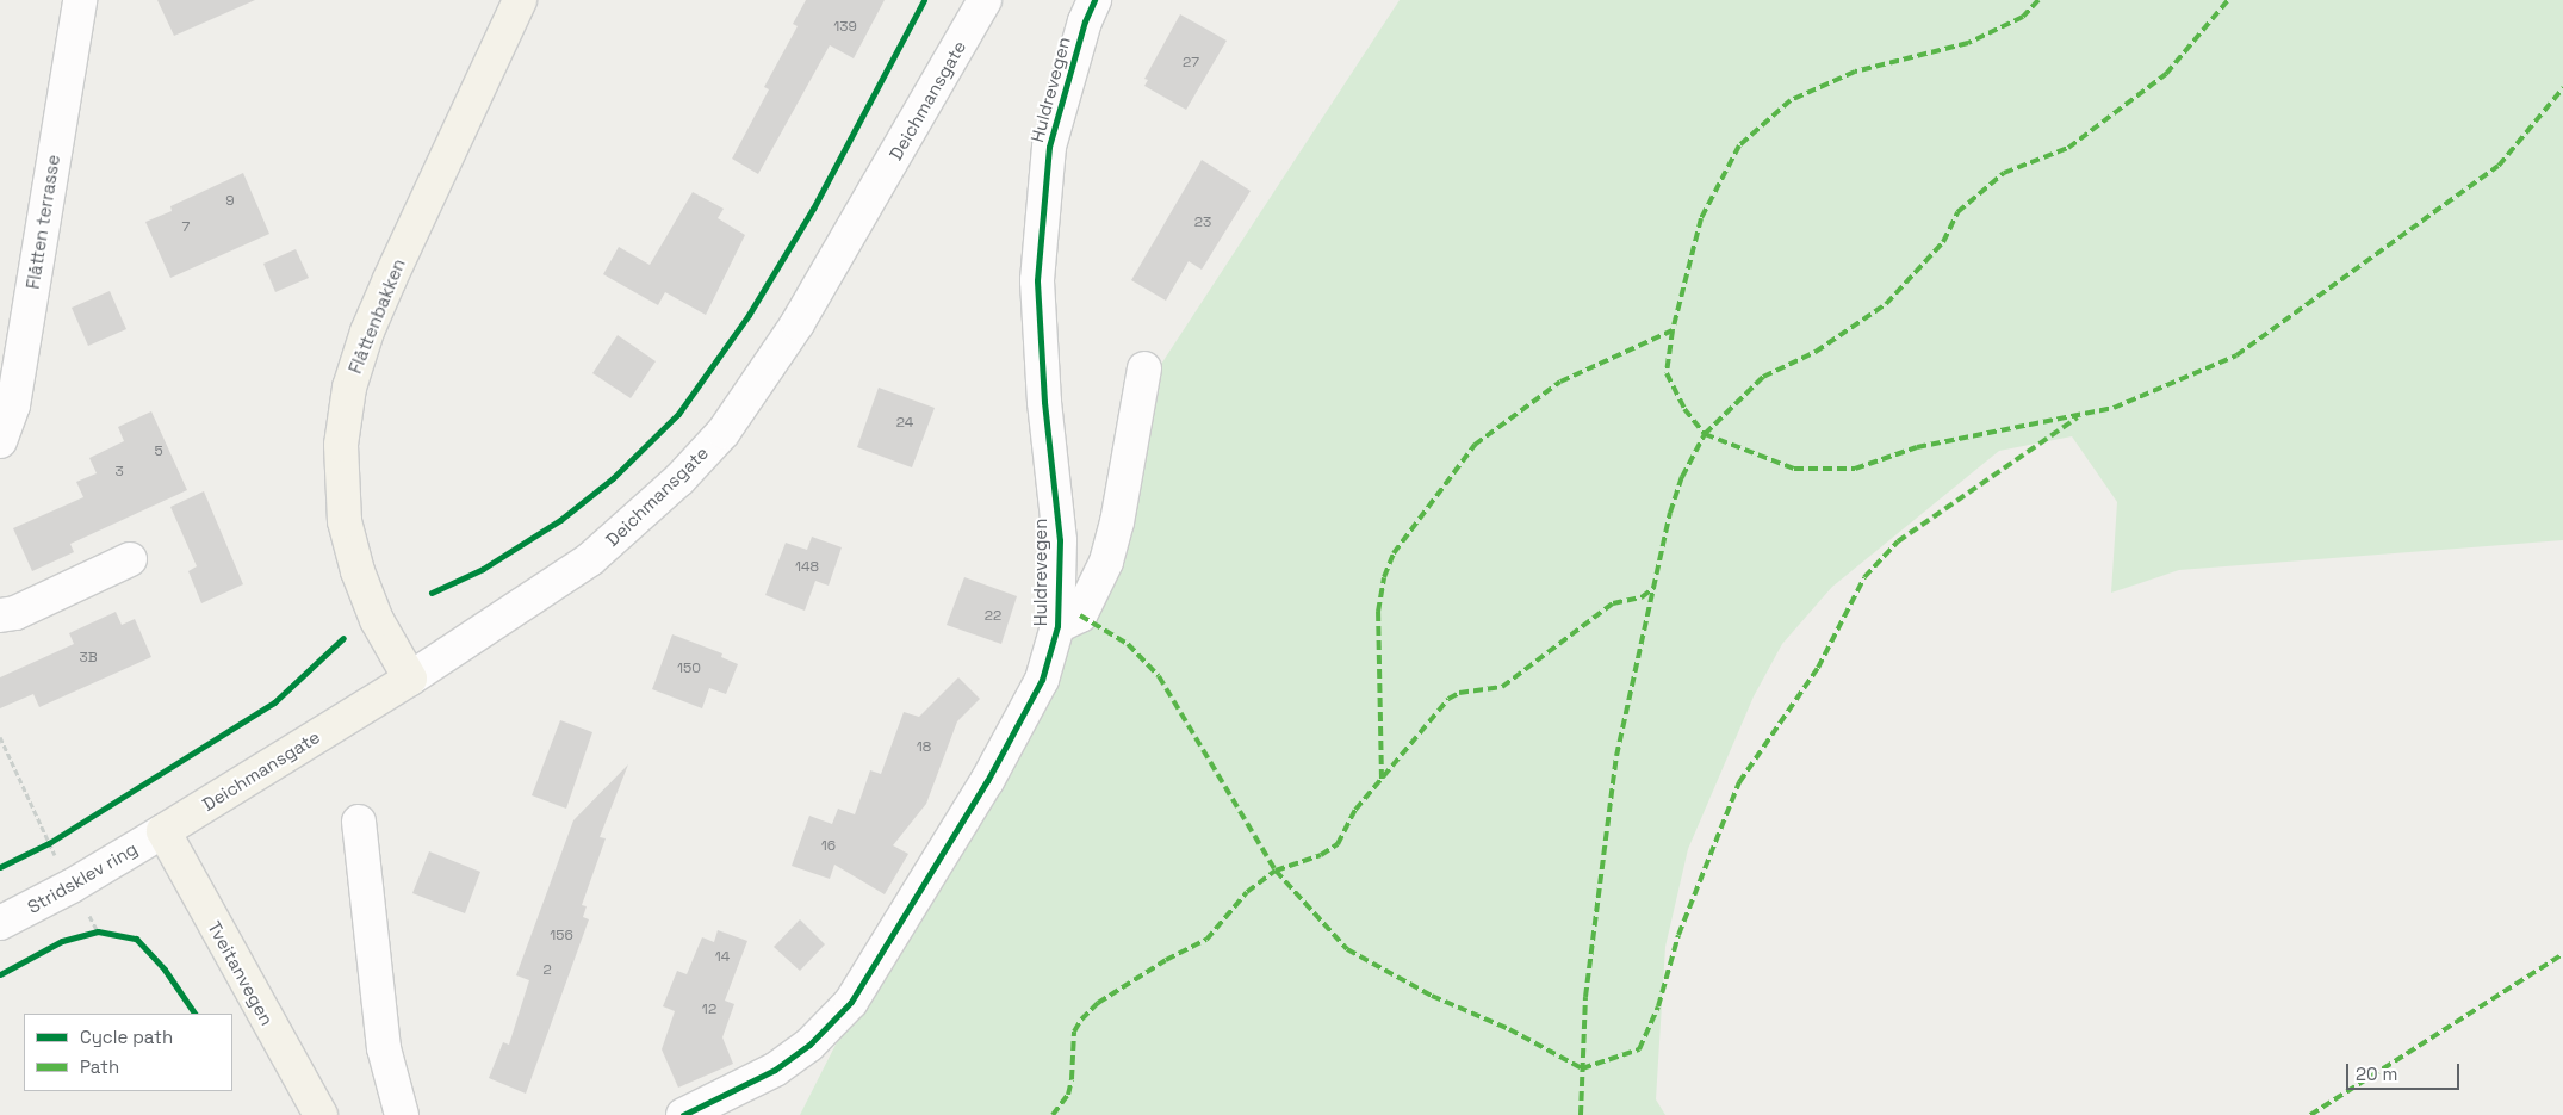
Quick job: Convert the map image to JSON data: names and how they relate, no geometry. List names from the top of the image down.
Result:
{
  "streets": {
    "main road": ["Deichmansgate", "Flåttenbakken", "Tveitanvegen"],
    "street": ["Huldrevegen", "Flåtten terrasse", "Stridsklev ring"]
  },
  "crossings": [
    ["Deichmansgate", "Flåttenbakken"],
    ["Deichmansgate", "Stridsklev ring"],
    ["Deichmansgate", "Tveitanvegen"],
    ["Stridsklev ring", "Tveitanvegen"]
  ],
  "house_numbers": [
    "139",
    "27",
    "9",
    "23",
    "7",
    "24",
    "5",
    "3",
    "148",
    "22",
    "3B",
    "150",
    "18",
    "16",
    "156",
    "14",
    "2",
    "12"
  ],
  "legend": ["Cycle path", "Path"],
  "scale_bar": "20 m"
}
